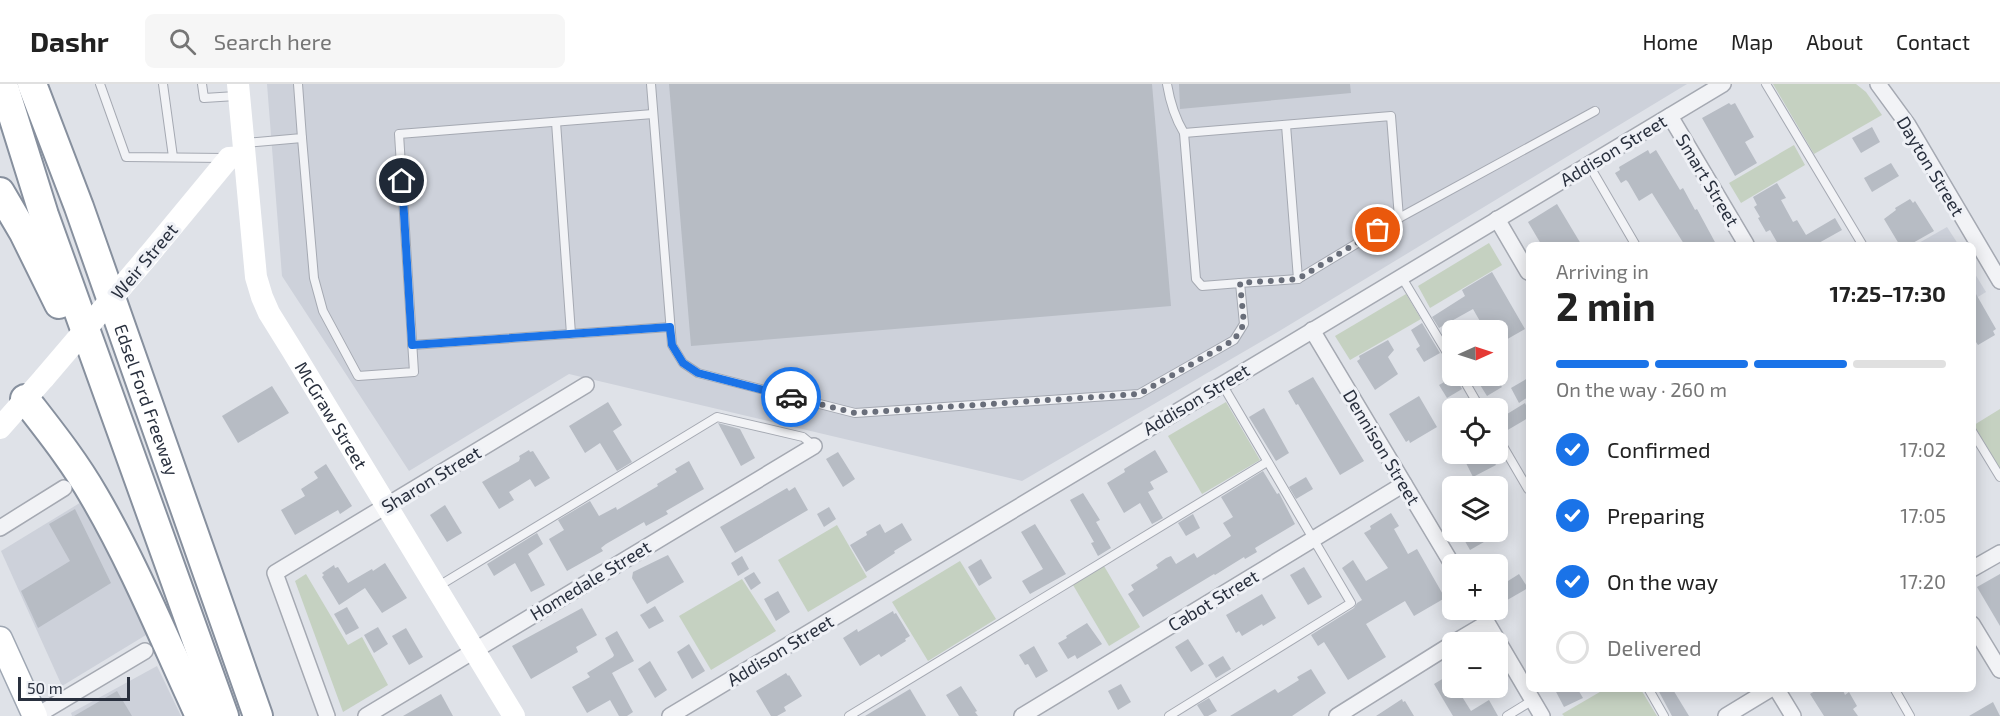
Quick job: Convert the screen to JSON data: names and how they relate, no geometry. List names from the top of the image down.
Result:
{
  "streets": {
    "highway": ["Edsel Ford Freeway"],
    "street": [
      "Addison Street",
      "Dayton Street",
      "Smart Street",
      "Weir Street",
      "McGraw Street",
      "Dennison Street",
      "Sharon Street",
      "Homedale Street",
      "Cabot Street"
    ]
  },
  "crossings": [
    ["Addison Street", "Smart Street"],
    ["Addison Street", "Dennison Street"],
    ["Weir Street", "McGraw Street"],
    ["McGraw Street", "Sharon Street"],
    ["McGraw Street", "Homedale Street"],
    ["Dennison Street", "Cabot Street"]
  ],
  "scale_bar": "50 m",
  "north": "right",
  "page": {
    "header": "Dashr",
    "search": "Search here",
    "nav": [
      "Home",
      "Map",
      "About",
      "Contact"
    ],
    "heading": ["2 min", "Arriving in", "17:25–17:30"],
    "map_buttons": ["+", "−"],
    "bar": "On the way · 260 m",
    "list": [
      ["Confirmed", "17:02"],
      ["Preparing", "17:05"],
      ["On the way", "17:20"],
      "Delivered"
    ],
    "scale": "50 m"
  }
}
